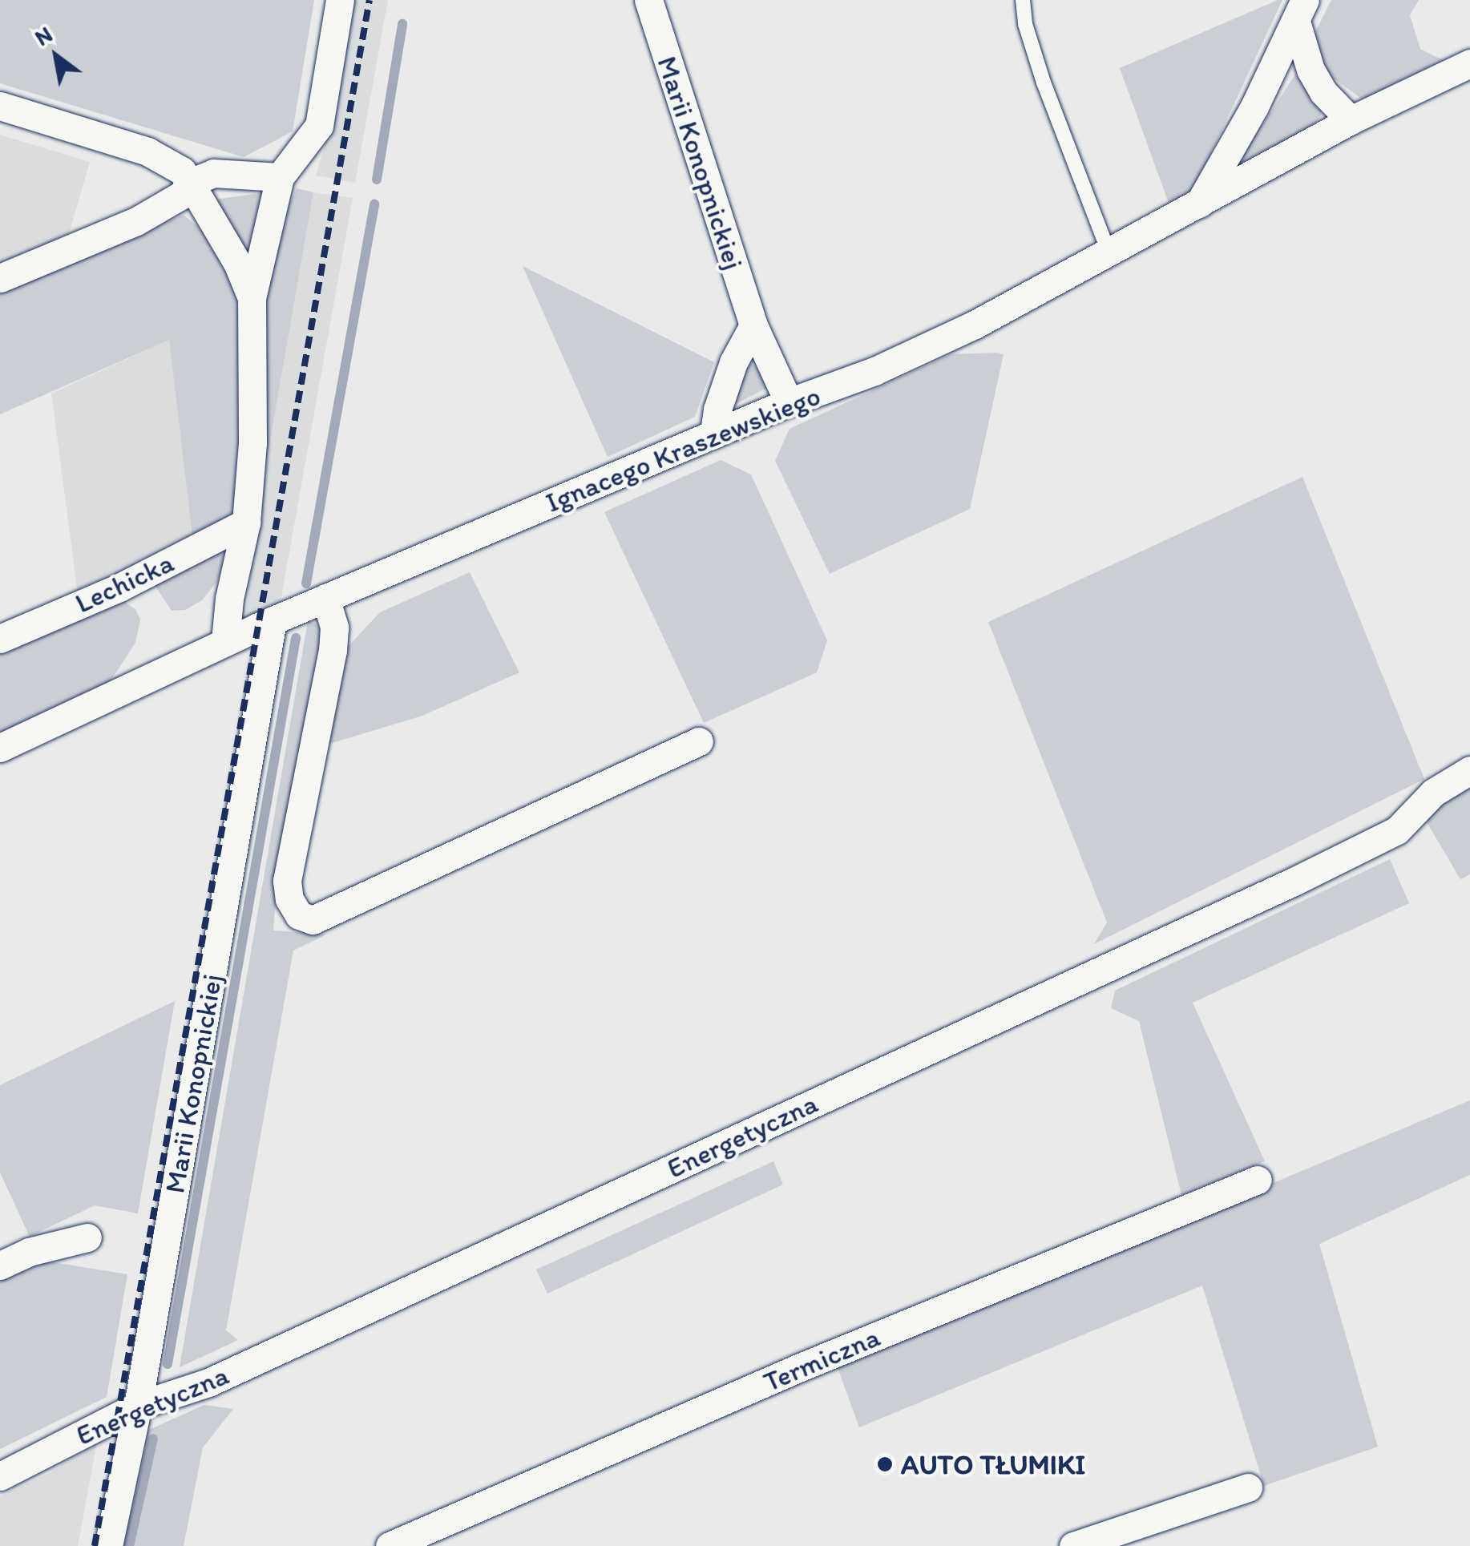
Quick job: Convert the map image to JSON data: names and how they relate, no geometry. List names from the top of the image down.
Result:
{
  "streets": {
    "street": [
      "Marii Konopnickiej",
      "Ignacego Kraszewskiego",
      "Lechicka",
      "Energetyczna",
      "Termiczna"
    ]
  },
  "crossings": [
    ["Marii Konopnickiej", "Ignacego Kraszewskiego"],
    ["Marii Konopnickiej", "Energetyczna"]
  ],
  "places": ["AUTO TŁUMIKI"],
  "north": "top left"
}
